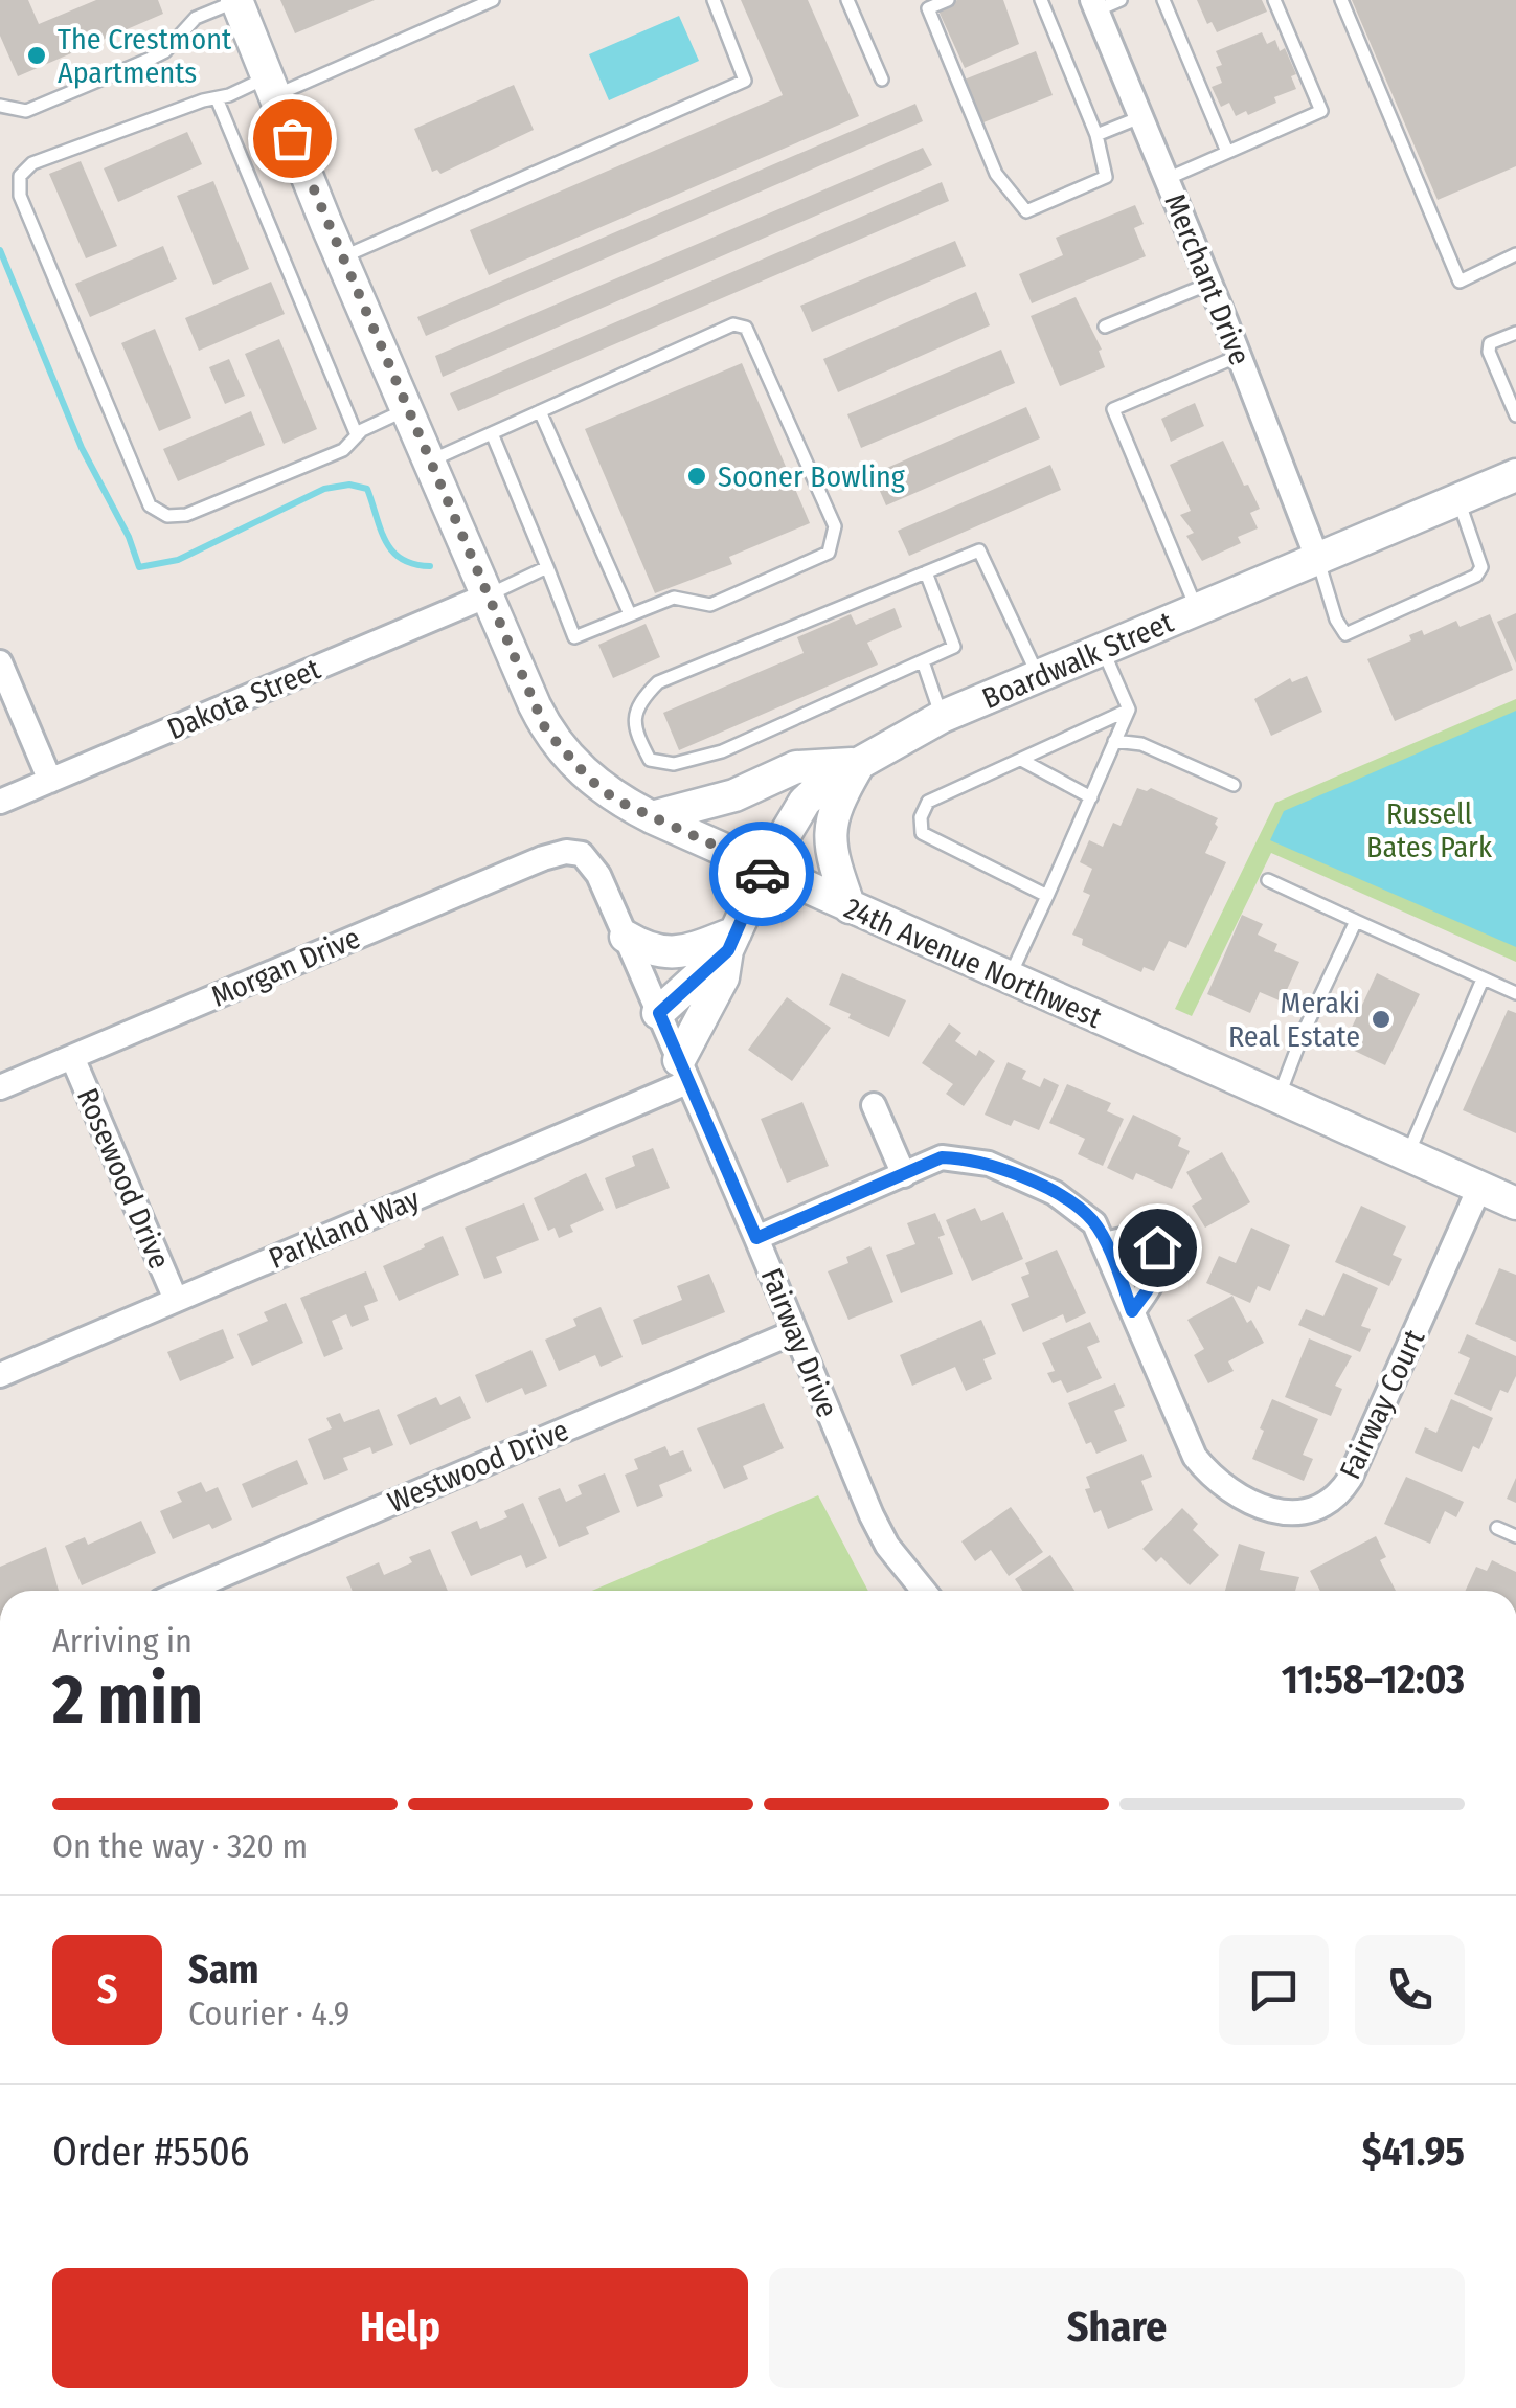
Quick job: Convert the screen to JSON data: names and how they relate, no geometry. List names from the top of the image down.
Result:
{
  "streets": {
    "main road": ["Boardwalk Street", "24th Avenue Northwest"],
    "street": [
      "Merchant Drive",
      "Dakota Street",
      "Morgan Drive",
      "Rosewood Drive",
      "Parkland Way",
      "Fairway Drive",
      "Fairway Court",
      "Westwood Drive"
    ]
  },
  "crossings": [
    ["Merchant Drive", "Boardwalk Street"],
    ["Boardwalk Street", "24th Avenue Northwest"],
    ["Boardwalk Street", "Parkland Way"],
    ["Boardwalk Street", "Fairway Drive"],
    ["Dakota Street", "24th Avenue Northwest"],
    ["24th Avenue Northwest", "Fairway Court"],
    ["Morgan Drive", "Rosewood Drive"],
    ["Morgan Drive", "Fairway Drive"],
    ["Rosewood Drive", "Parkland Way"],
    ["Parkland Way", "Fairway Drive"],
    ["Fairway Drive", "Fairway Court"],
    ["Fairway Drive", "Westwood Drive"]
  ],
  "parks": ["Russell Bates Park"],
  "places": ["The Crestmont Apartments", "Sooner Bowling", "Meraki Real Estate"],
  "page": {
    "heading": ["2 min", "Arriving in", "11:58–12:03"],
    "panel": [
      "Sam",
      "Courier · 4.9",
      "Order #5506",
      "$41.95"
    ],
    "bar": "On the way · 320 m",
    "round": "S",
    "buttons": ["Help", "Share"]
  }
}
